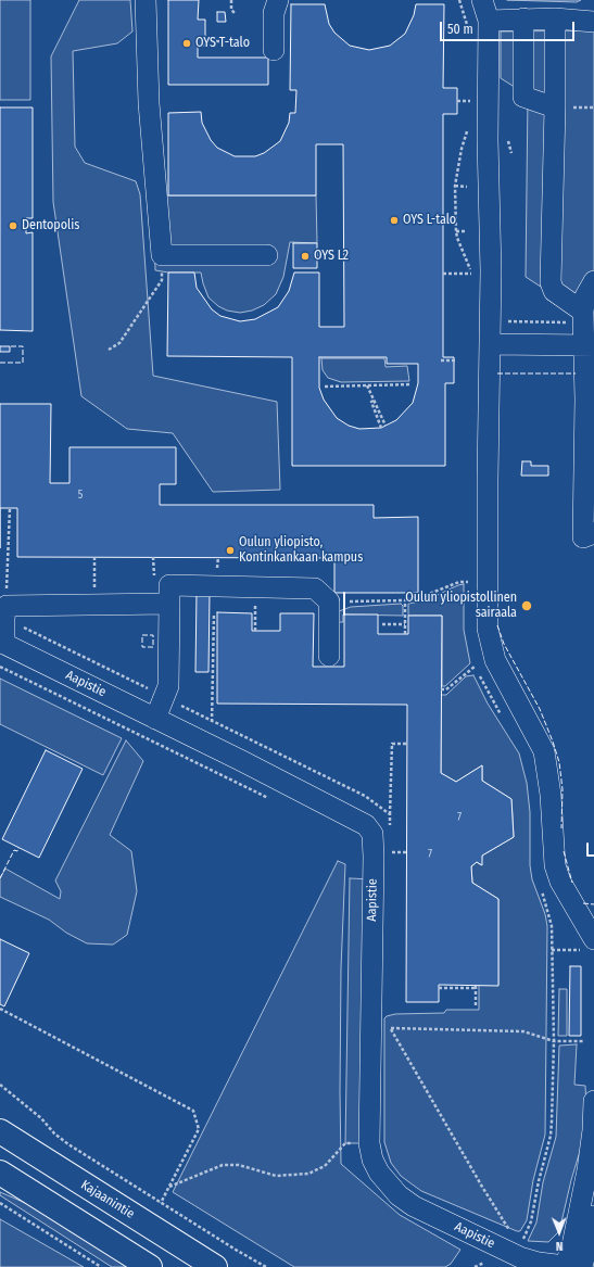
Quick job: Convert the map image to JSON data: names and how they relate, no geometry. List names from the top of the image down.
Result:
{
  "streets": {
    "main road": ["Kajaanintie"],
    "street": ["Aapistie"]
  },
  "places": [
    "OYS T-talo",
    "OYS L-talo",
    "Dentopolis",
    "OYS L2",
    "Oulun yliopisto, Kontinkankaan kampus",
    "Oulun yliopistollinen sairaala"
  ],
  "house_numbers": ["5", "7", "7"],
  "scale_bar": "50 m",
  "north": "bottom"
}
